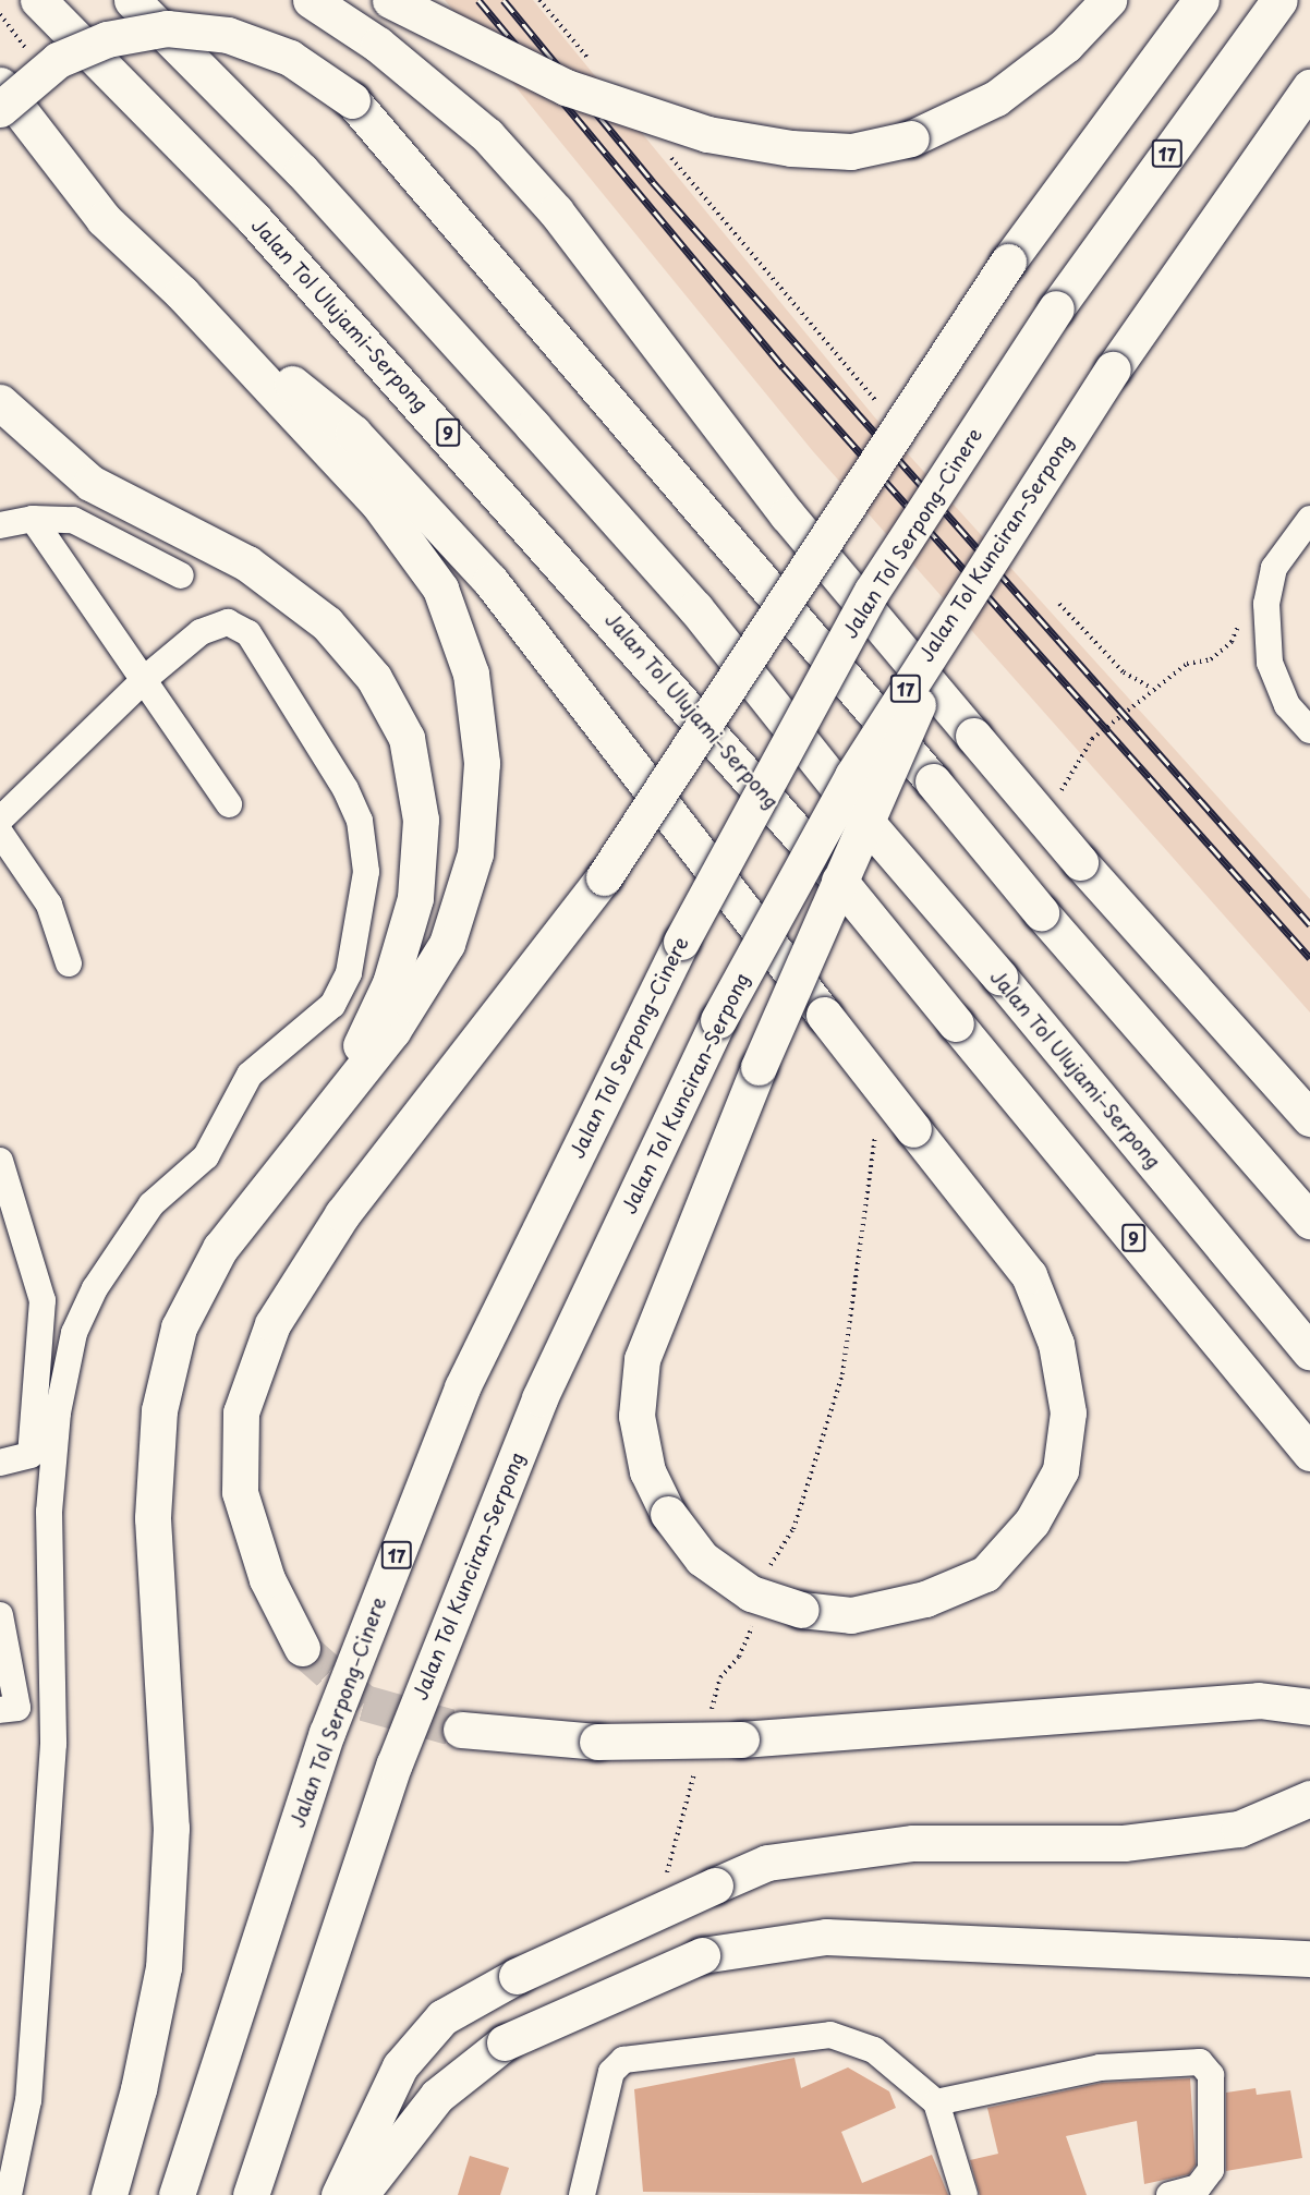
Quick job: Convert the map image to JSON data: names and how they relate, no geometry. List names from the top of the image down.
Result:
{
  "streets": {
    "highway": [
      "17",
      "Jalan Tol Ulujami–Serpong",
      "9",
      "Jalan Tol Serpong–Cinere",
      "Jalan Tol Kunciran–Serpong"
    ]
  }
}
